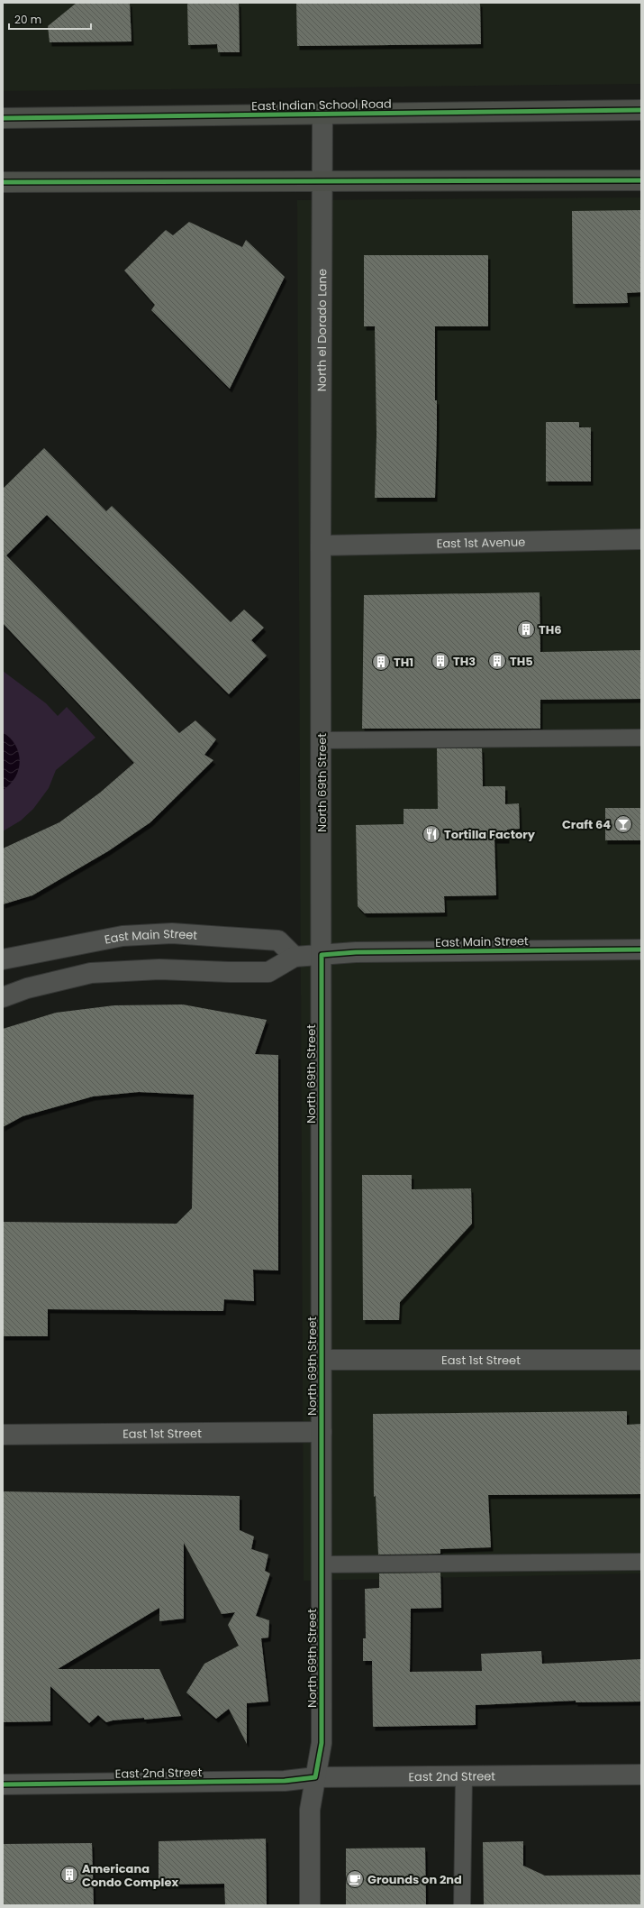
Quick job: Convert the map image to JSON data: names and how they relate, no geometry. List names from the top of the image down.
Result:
{
  "streets": {
    "main road": ["East Indian School Road"],
    "street": [
      "North el Dorado Lane",
      "East 1st Avenue",
      "North 69th Street",
      "East Main Street",
      "East 1st Street",
      "East 2nd Street"
    ]
  },
  "crossings": [
    ["East Indian School Road", "North el Dorado Lane"],
    ["North el Dorado Lane", "East 1st Avenue"],
    ["North el Dorado Lane", "North 69th Street"],
    ["East 1st Avenue", "North 69th Street"],
    ["North 69th Street", "East Main Street"],
    ["North 69th Street", "East 1st Street"],
    ["North 69th Street", "East 2nd Street"]
  ],
  "places": {
    "building": [
      "TH6",
      "TH3",
      "TH5",
      "TH1",
      "Americana Condo Complex"
    ],
    "bar": ["Craft 64"],
    "restaurant": ["Tortilla Factory"],
    "cafe": ["Grounds on 2nd"]
  },
  "scale_bar": "20 m"
}
